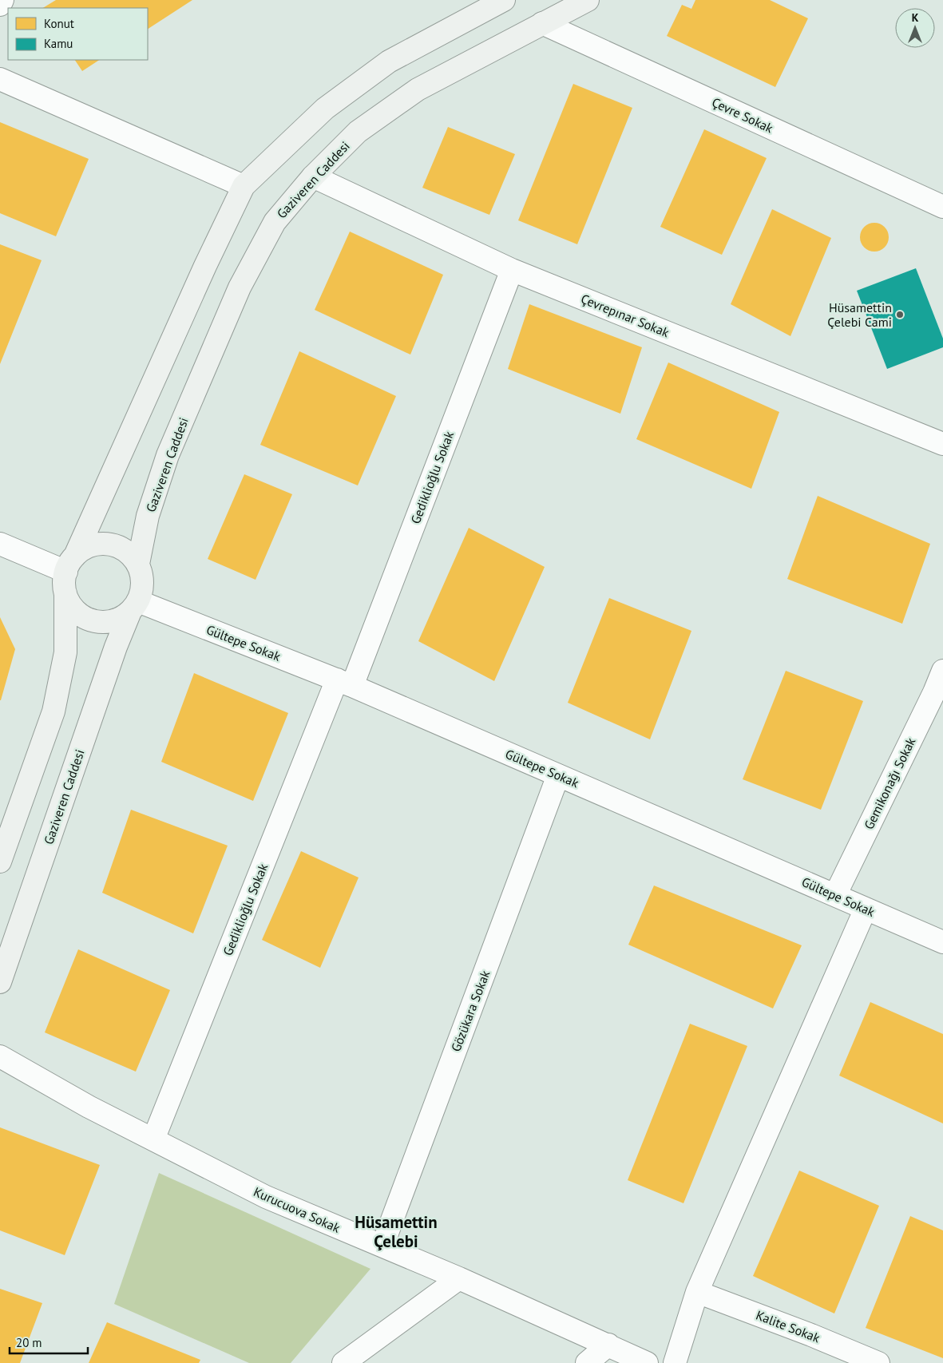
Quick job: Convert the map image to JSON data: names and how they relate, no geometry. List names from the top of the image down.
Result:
{
  "streets": {
    "main road": ["Gaziveren Caddesi"],
    "street": [
      "Çevre Sokak",
      "Çevrepınar Sokak",
      "Gediklioğlu Sokak",
      "Gültepe Sokak",
      "Gemikonağı Sokak",
      "Gözükara Sokak",
      "Kurucuova Sokak",
      "Kalite Sokak"
    ]
  },
  "crossings": [
    ["Çevre Sokak", "Gaziveren Caddesi"],
    ["Gaziveren Caddesi", "Çevrepınar Sokak"],
    ["Gaziveren Caddesi", "Gültepe Sokak"],
    ["Çevrepınar Sokak", "Gediklioğlu Sokak"],
    ["Gediklioğlu Sokak", "Gültepe Sokak"],
    ["Gediklioğlu Sokak", "Kurucuova Sokak"],
    ["Gültepe Sokak", "Gemikonağı Sokak"],
    ["Gültepe Sokak", "Gözükara Sokak"],
    ["Gözükara Sokak", "Kurucuova Sokak"]
  ],
  "districts": ["Hüsamettin Çelebi"],
  "places": ["Hüsamettin Çelebi Cami"],
  "legend": ["Konut", "Kamu"],
  "scale_bar": "20 m",
  "north": "top"
}
